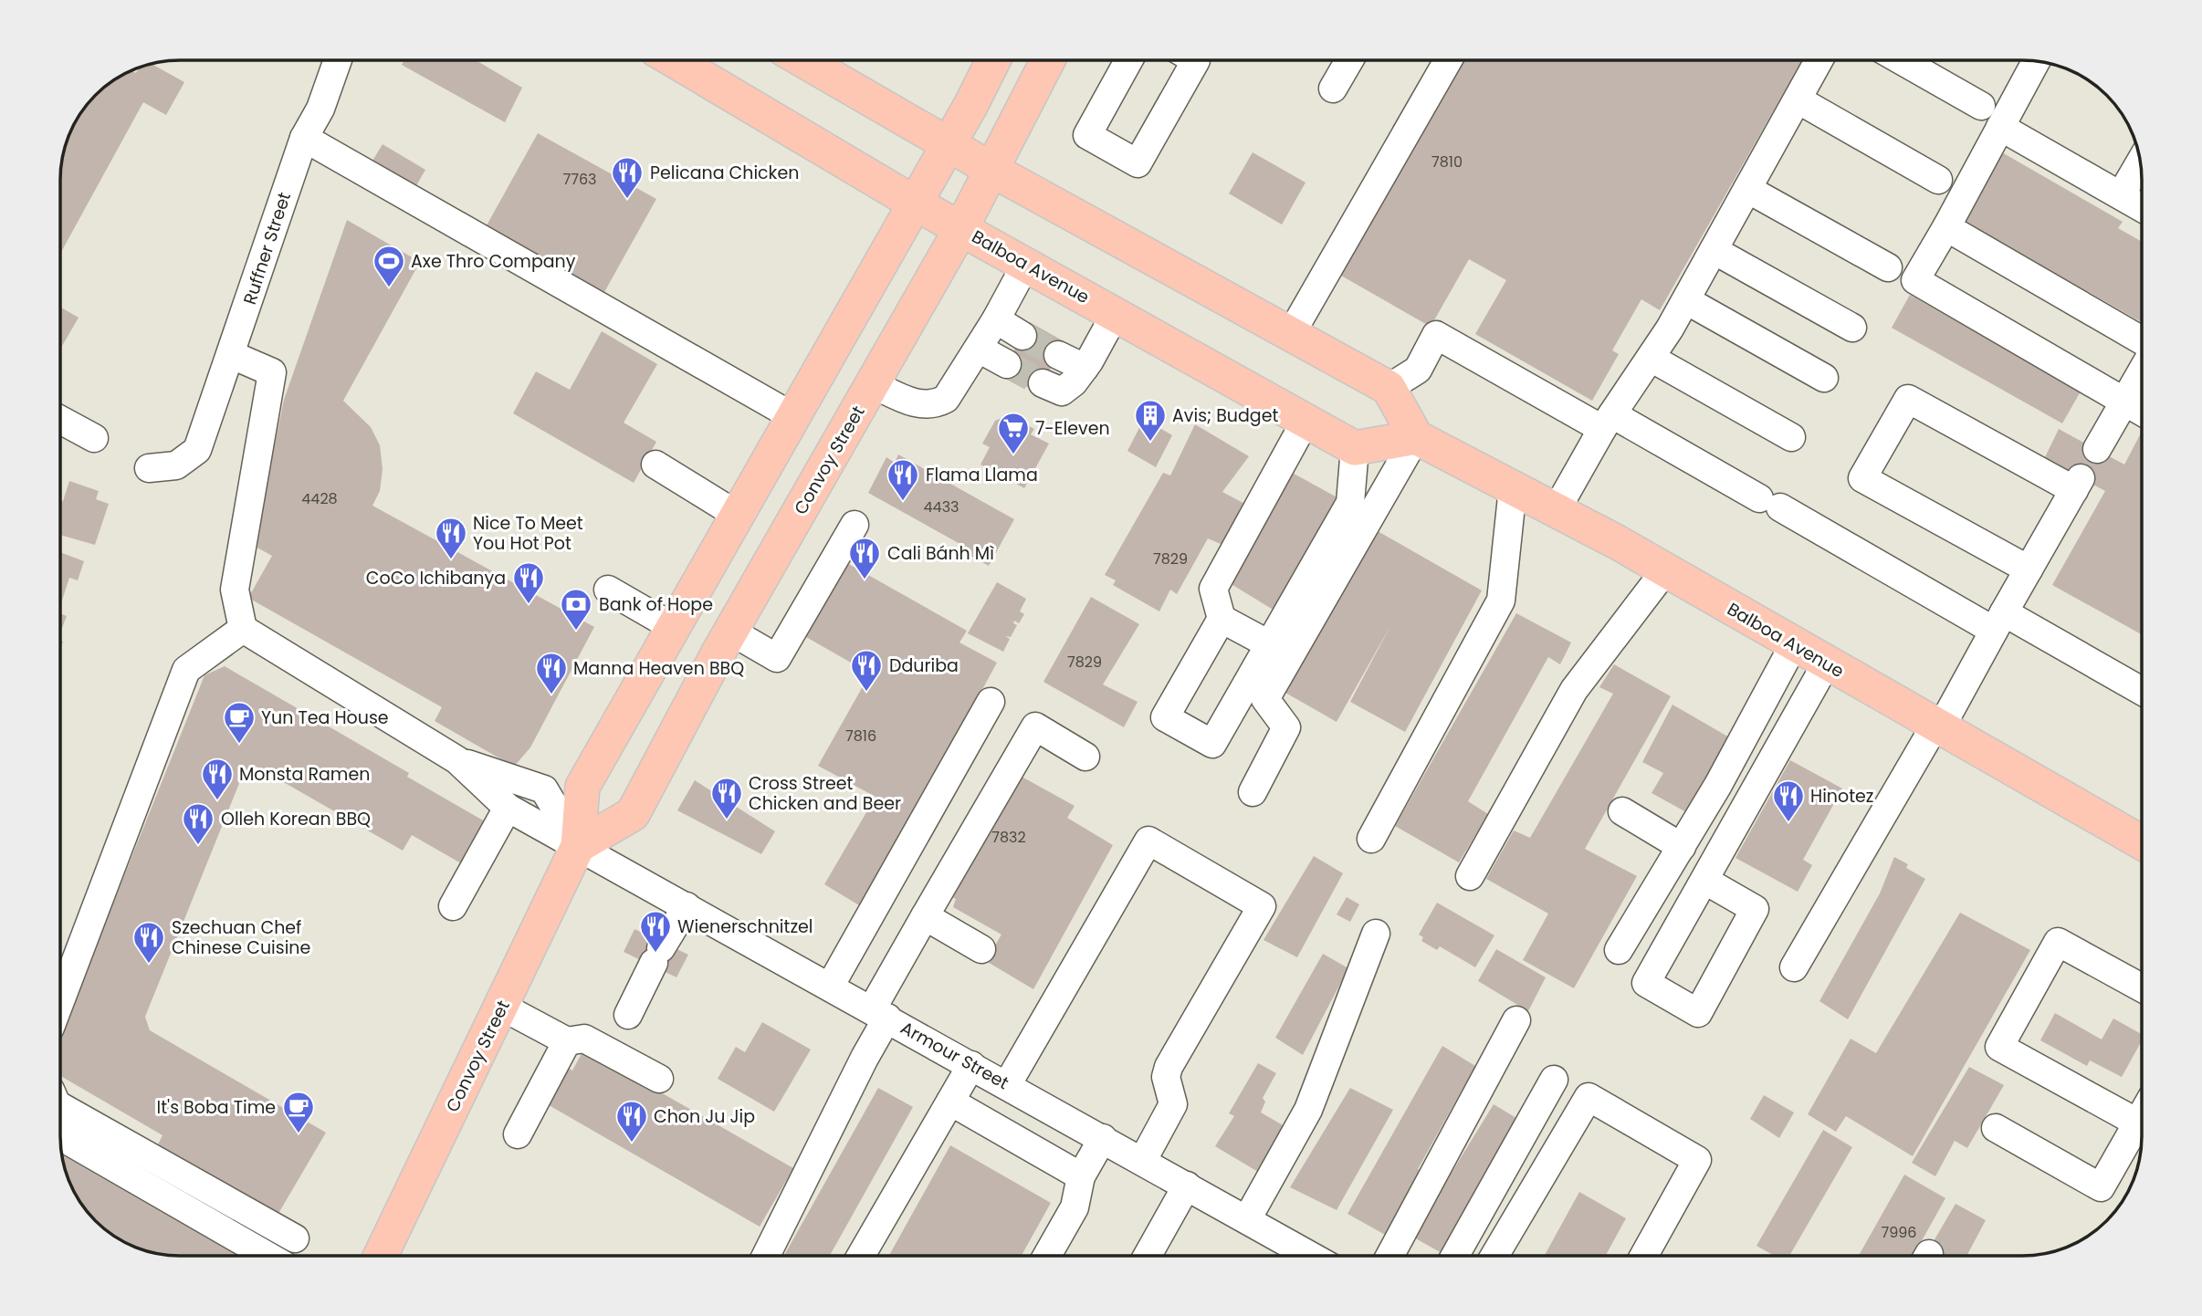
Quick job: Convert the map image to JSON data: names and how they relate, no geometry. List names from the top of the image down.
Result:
{
  "streets": {
    "main road": ["Balboa Avenue", "Convoy Street"],
    "street": ["Ruffner Street", "Armour Street"]
  },
  "crossings": [
    ["Balboa Avenue", "Convoy Street"],
    ["Convoy Street", "Armour Street"]
  ],
  "places": {
    "restaurant": [
      "Pelicana Chicken",
      "Flama Llama",
      "Nice To Meet You Hot Pot",
      "Cali Bánh Mì",
      "CoCo Ichibanya",
      "Dduriba",
      "Manna Heaven BBQ",
      "Monsta Ramen",
      "Cross Street Chicken and Beer",
      "Hinotez",
      "Olleh Korean BBQ",
      "Wienerschnitzel",
      "Szechuan Chef Chinese Cuisine",
      "Chon Ju Jip"
    ],
    "sports": ["Axe Thro Company"],
    "building": ["Avis; Budget"],
    "supermarket": ["7-Eleven"],
    "bank": ["Bank of Hope"],
    "cafe": ["Yun Tea House", "It's Boba Time"]
  },
  "house_numbers": [
    "7810",
    "7763",
    "4428",
    "4433",
    "7829",
    "7829",
    "7816",
    "7832",
    "7996"
  ]
}
